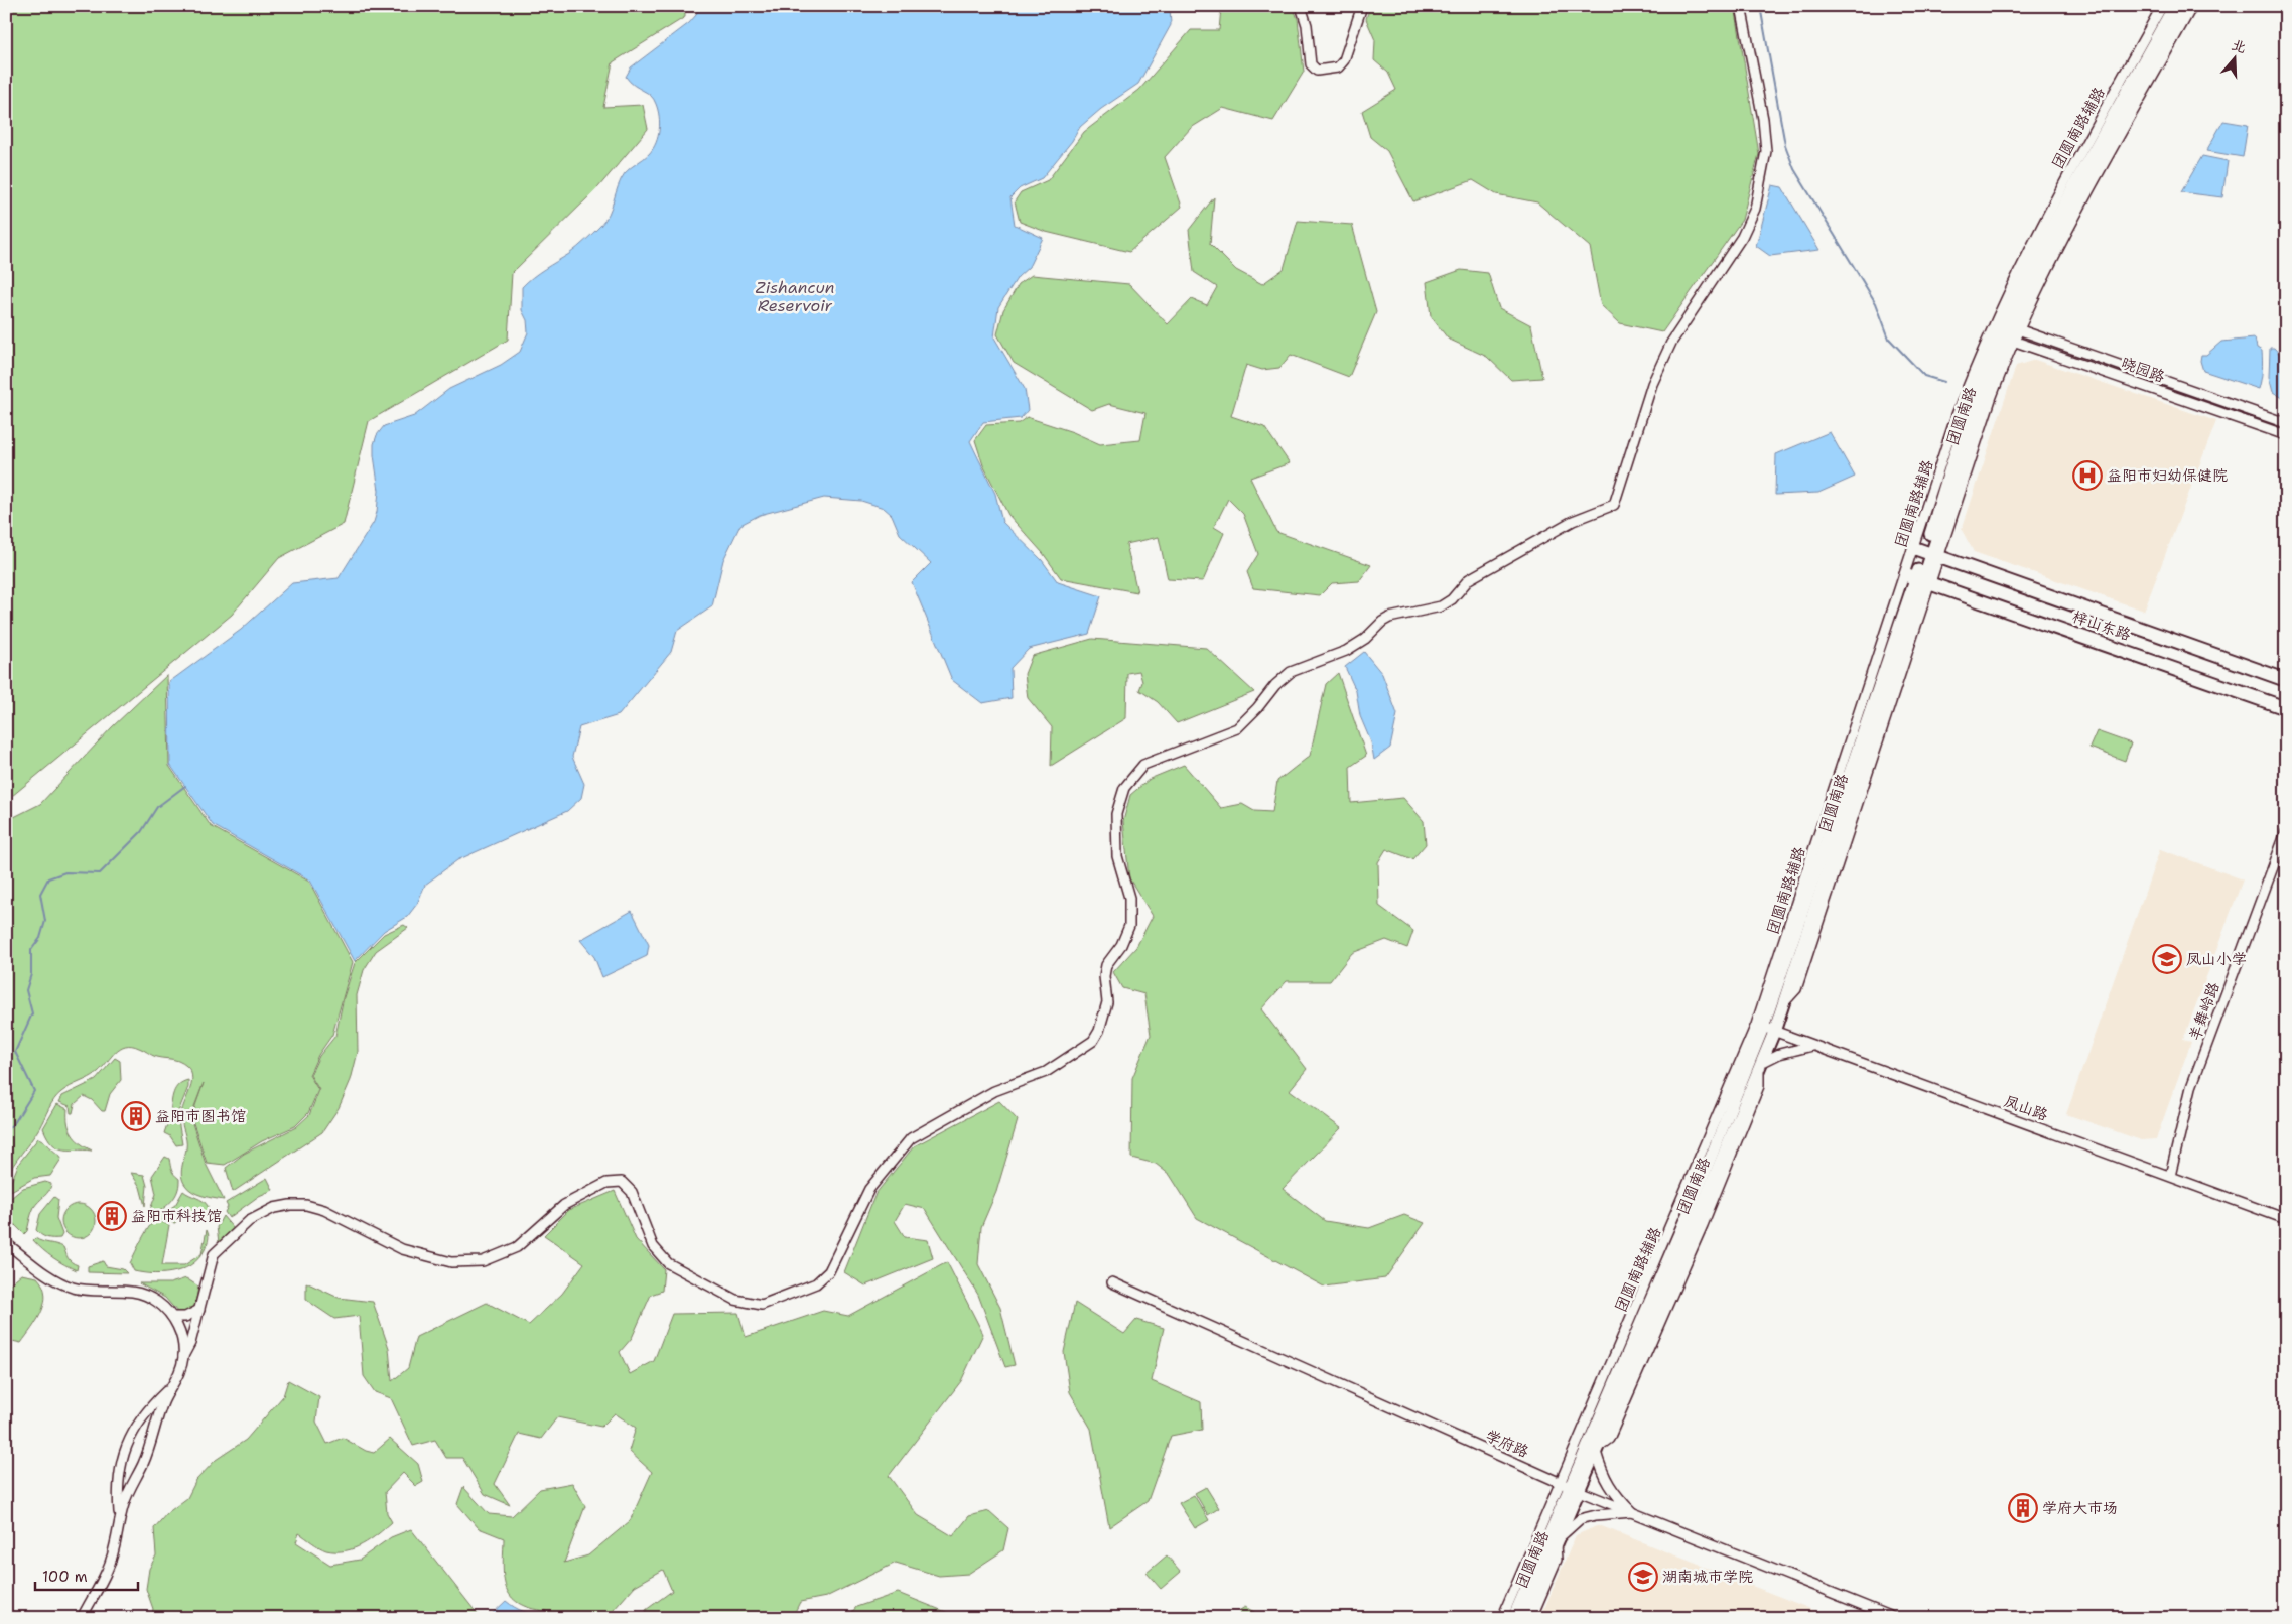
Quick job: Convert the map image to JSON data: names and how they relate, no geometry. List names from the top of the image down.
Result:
{
  "streets": {
    "highway": ["梓山东路"],
    "main road": ["团圆南路"],
    "street": [
      "团圆南路辅路",
      "晓园路",
      "羊舞岭路",
      "凤山路",
      "学府路"
    ]
  },
  "crossings": [
    ["团圆南路辅路", "晓园路"],
    ["团圆南路辅路", "团圆南路"],
    ["团圆南路辅路", "梓山东路"],
    ["晓园路", "团圆南路"],
    ["团圆南路", "梓山东路"],
    ["团圆南路", "凤山路"],
    ["团圆南路", "学府路"],
    ["羊舞岭路", "凤山路"]
  ],
  "water": ["Zishancun Reservoir"],
  "places": {
    "hospital": ["益阳市妇幼保健院"],
    "school or university": ["凤山小学", "湖南城市学院"],
    "building": ["益阳市图书馆", "益阳市科技馆", "学府大市场"]
  },
  "scale_bar": "100 m",
  "north": "top"
}
